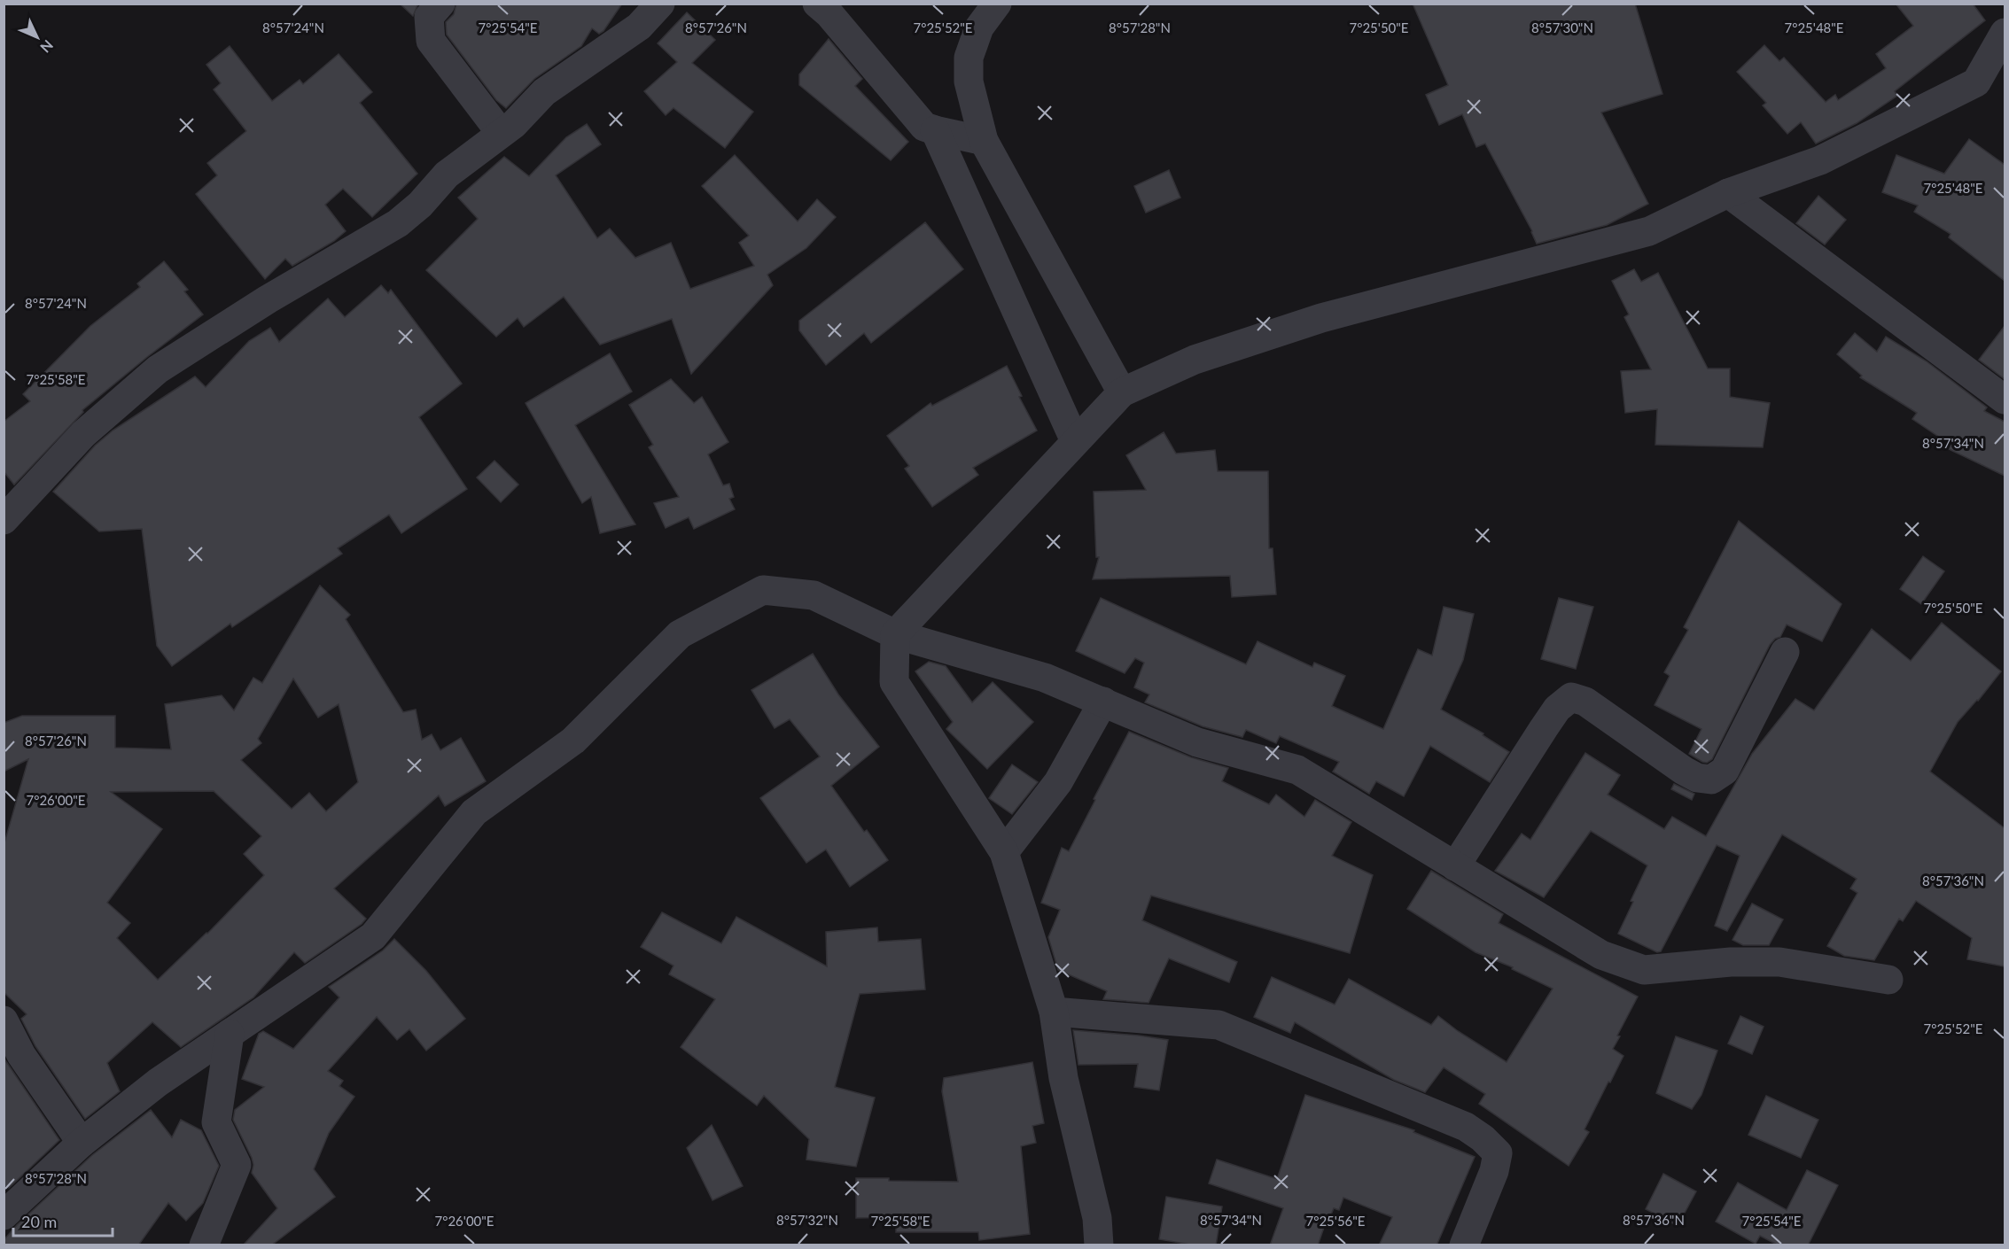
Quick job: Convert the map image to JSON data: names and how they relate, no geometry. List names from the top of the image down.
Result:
{
  "scale_bar": "20 m",
  "north": "bottom right",
  "coordinates": [
    "7°25'54\"E",
    "7°25'52\"E",
    "7°25'50\"E",
    "7°25'48\"E",
    "8°57'24\"N",
    "8°57'26\"N",
    "8°57'28\"N",
    "8°57'30\"N",
    "7°25'58\"E",
    "8°57'34\"N",
    "7°26'00\"E",
    "8°57'36\"N",
    "8°57'32\"N",
    "7°25'56\"E"
  ]
}
